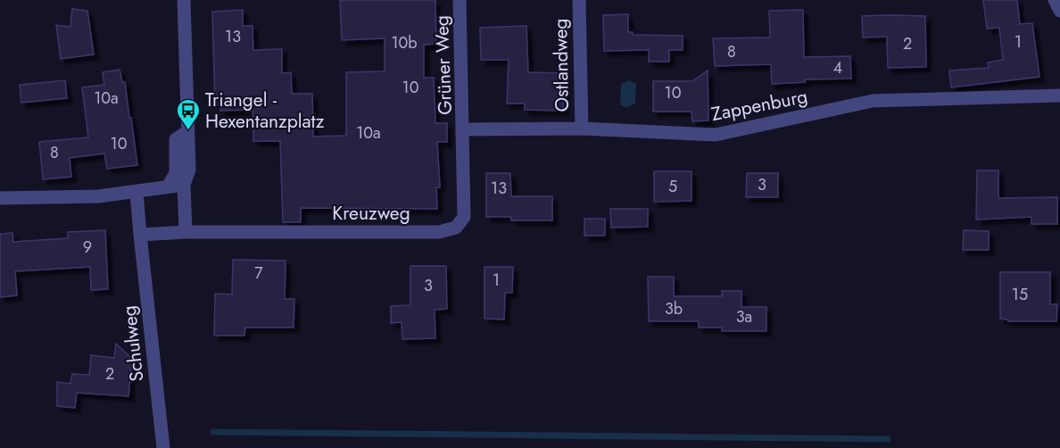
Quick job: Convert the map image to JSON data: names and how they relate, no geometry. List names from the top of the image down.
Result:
{
  "streets": {
    "street": [
      "Grüner Weg",
      "Ostlandweg",
      "Zappenburg",
      "Kreuzweg",
      "Schulweg"
    ]
  },
  "crossings": [
    ["Grüner Weg", "Zappenburg"],
    ["Grüner Weg", "Kreuzweg"],
    ["Ostlandweg", "Zappenburg"],
    ["Zappenburg", "Kreuzweg"],
    ["Kreuzweg", "Schulweg"]
  ],
  "places": {
    "bus stop": ["Triangel - Hexentanzplatz"]
  },
  "house_numbers": [
    "13",
    "1",
    "10b",
    "2",
    "8",
    "4",
    "10",
    "10",
    "10a",
    "10a",
    "10",
    "8",
    "3",
    "5",
    "13",
    "9",
    "7",
    "1",
    "3",
    "15",
    "3b",
    "3a",
    "2"
  ]
}
